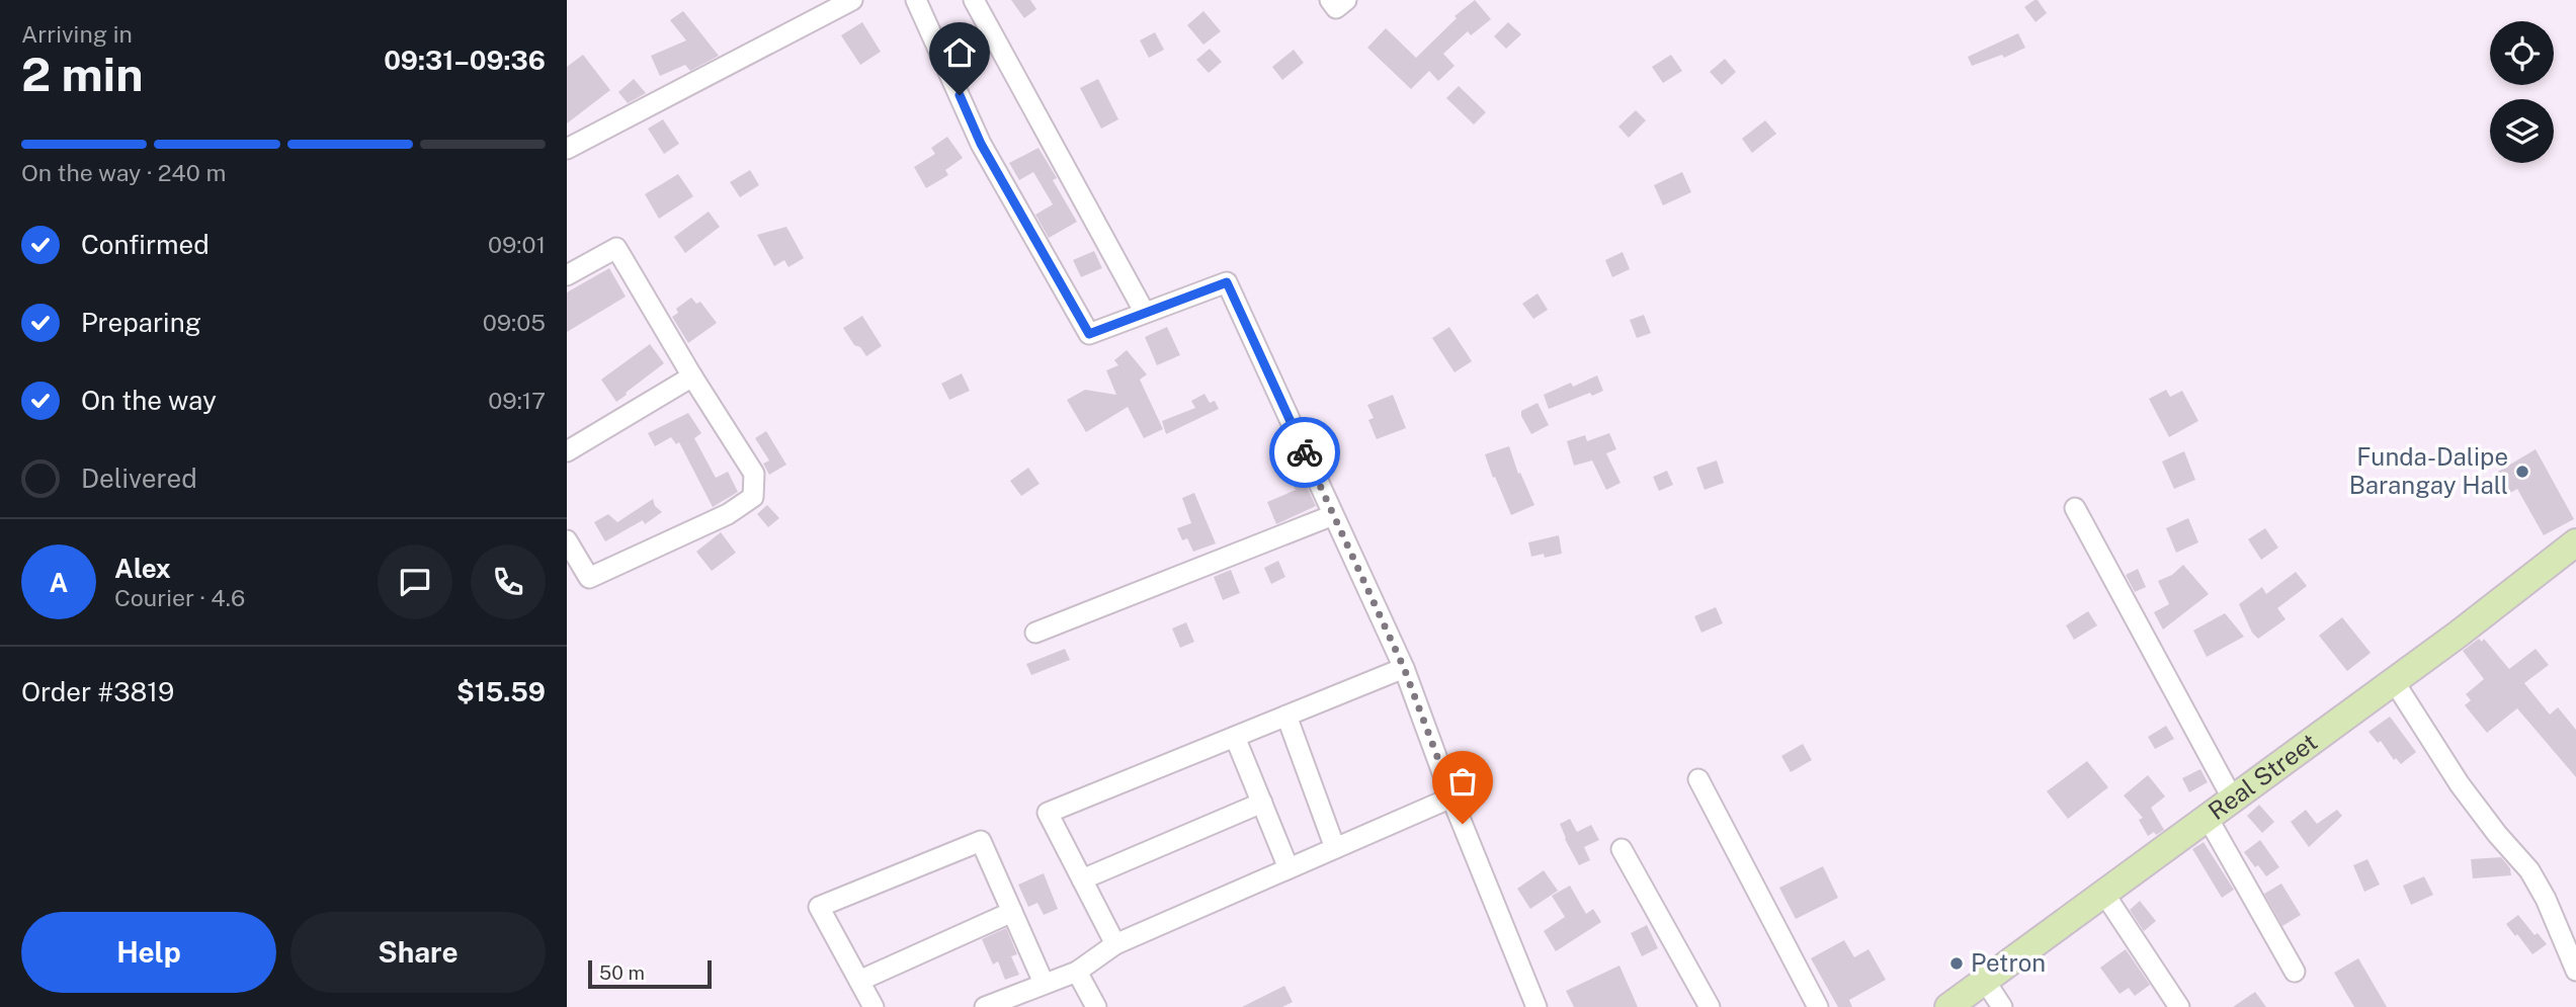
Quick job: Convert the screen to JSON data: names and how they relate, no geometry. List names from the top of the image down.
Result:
{
  "streets": {
    "main road": ["Real Street"]
  },
  "places": ["Funda-Dalipe Barangay Hall", "Petron"],
  "scale_bar": "50 m",
  "page": {
    "heading": ["2 min", "Arriving in", "09:31–09:36"],
    "panel": [
      "Alex",
      "Courier · 4.6",
      "Order #3819",
      "$15.59"
    ],
    "bar": "On the way · 240 m",
    "list": [
      ["Confirmed", "09:01"],
      ["Preparing", "09:05"],
      ["On the way", "09:17"],
      "Delivered"
    ],
    "round": "A",
    "buttons": ["Help", "Share"],
    "scale": "50 m"
  }
}
